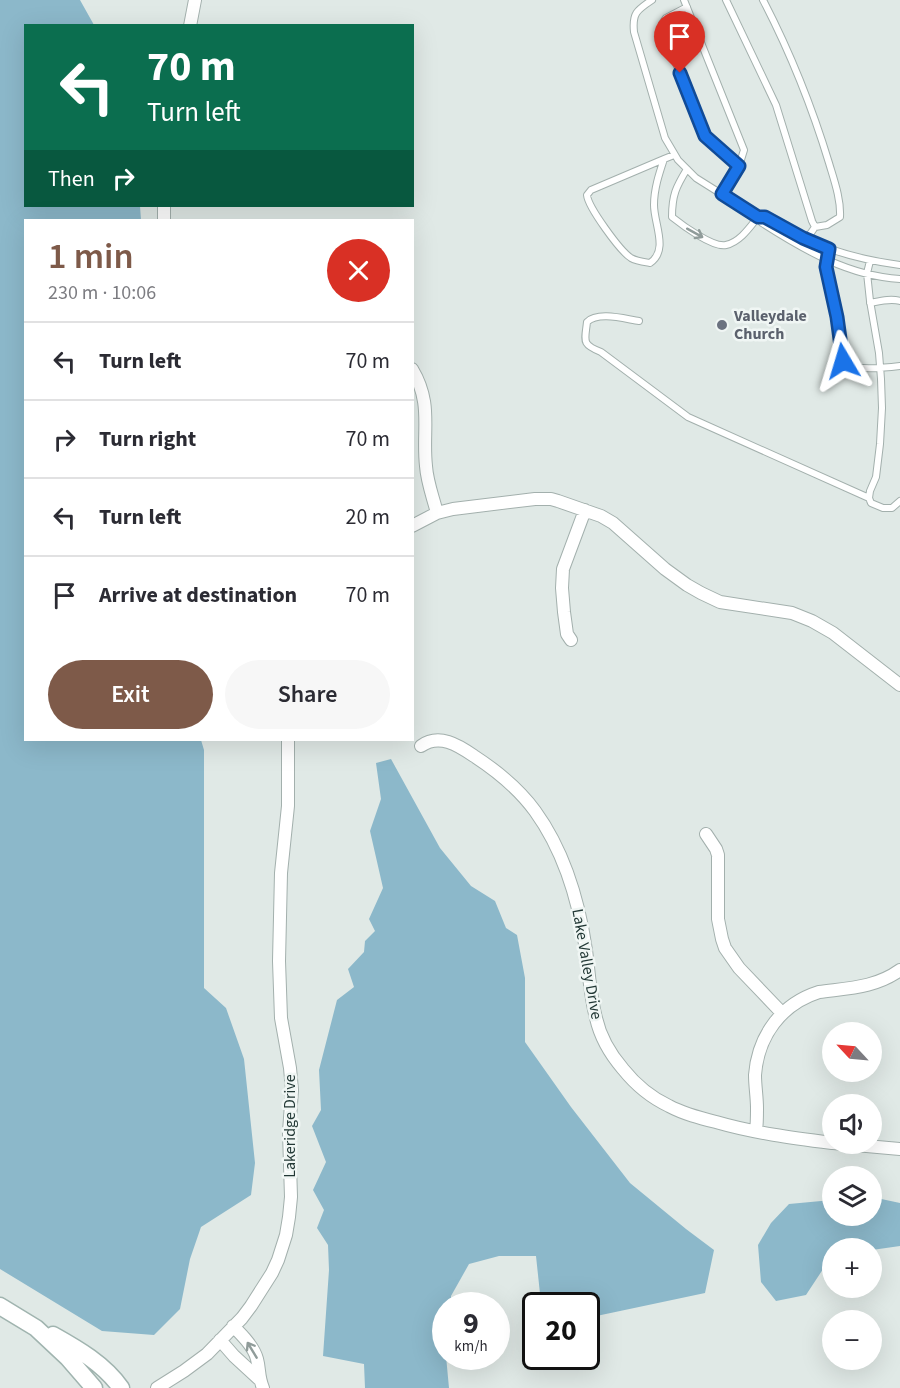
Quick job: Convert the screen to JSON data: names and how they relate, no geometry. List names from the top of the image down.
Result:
{
  "streets": {
    "street": ["Lake Valley Drive", "Lakeridge Drive"]
  },
  "places": ["Valleydale Church"],
  "north": "top left",
  "page": {
    "turn": ["70 m", "Turn left"],
    "then": "Then",
    "heading": ["1 min", "230 m · 10:06"],
    "list": [
      {
        "name": "Turn left",
        "value": "70 m"
      },
      {
        "name": "Turn right",
        "value": "70 m"
      },
      {
        "name": "Turn left",
        "value": "20 m"
      },
      {
        "name": "Arrive at destination",
        "value": "70 m"
      }
    ],
    "buttons": ["Exit", "Share"],
    "map_buttons": ["+", "−"],
    "speed": "9 km/h",
    "limit": "20"
  }
}
